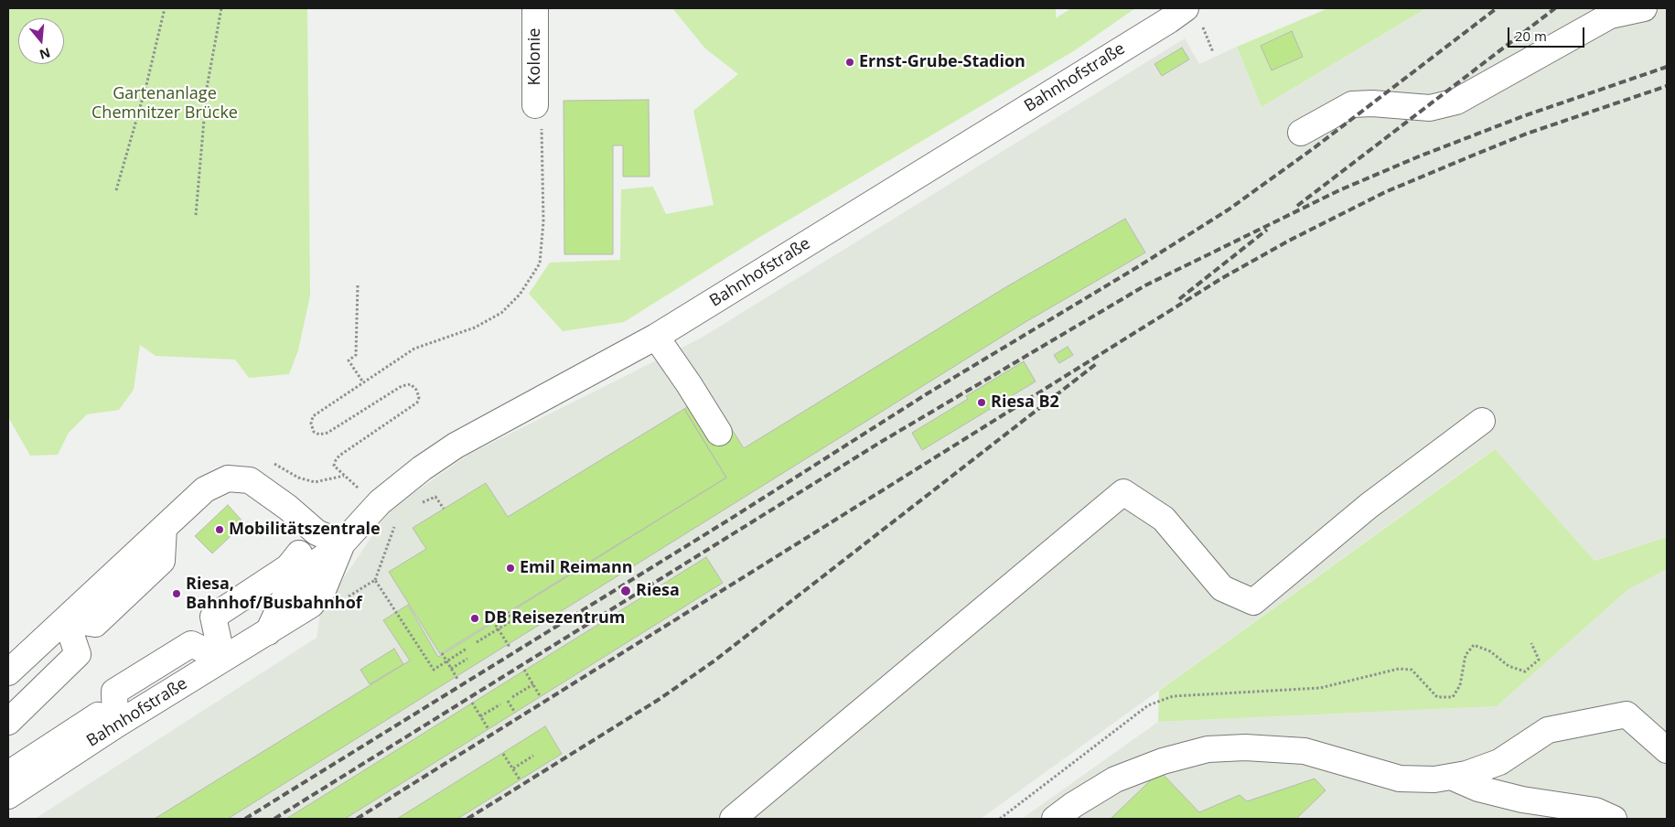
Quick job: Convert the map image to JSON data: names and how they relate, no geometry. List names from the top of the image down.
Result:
{
  "streets": {
    "street": ["Kolonie", "Bahnhofstraße"]
  },
  "parks": ["Gartenanlage Chemnitzer Brücke"],
  "places": [
    "Ernst-Grube-Stadion",
    "Riesa B2",
    "Mobilitätszentrale",
    "Emil Reimann",
    "Riesa",
    "Riesa, Bahnhof/Busbahnhof",
    "DB Reisezentrum"
  ],
  "scale_bar": "20 m",
  "north": "bottom"
}
